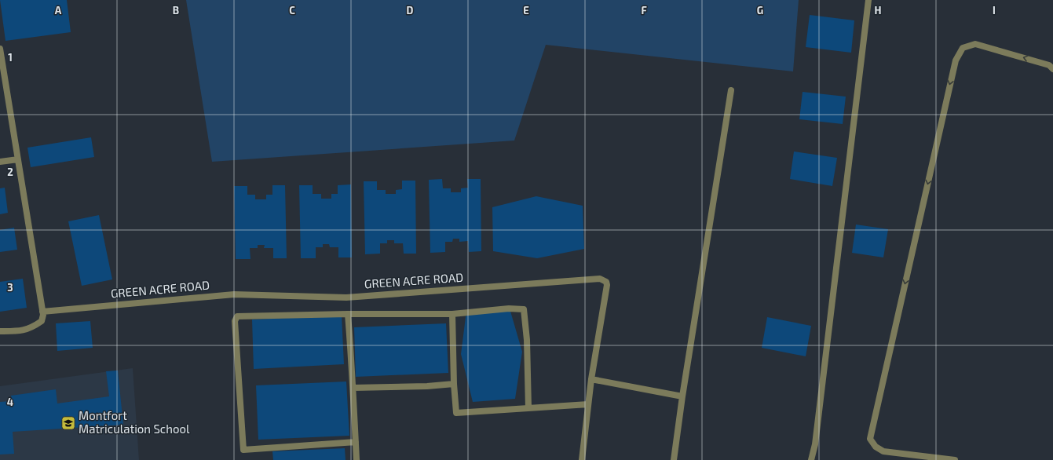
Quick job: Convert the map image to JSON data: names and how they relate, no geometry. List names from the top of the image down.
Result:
{
  "streets": {
    "street": ["GREEN ACRE ROAD"]
  },
  "places": {
    "school or university": ["Montfort Matriculation School"]
  },
  "grid": {
    "columns": [
      "A",
      "B",
      "C",
      "D",
      "E",
      "F",
      "G",
      "H",
      "I"
    ],
    "rows": [
      "1",
      "2",
      "3",
      "4"
    ]
  }
}
